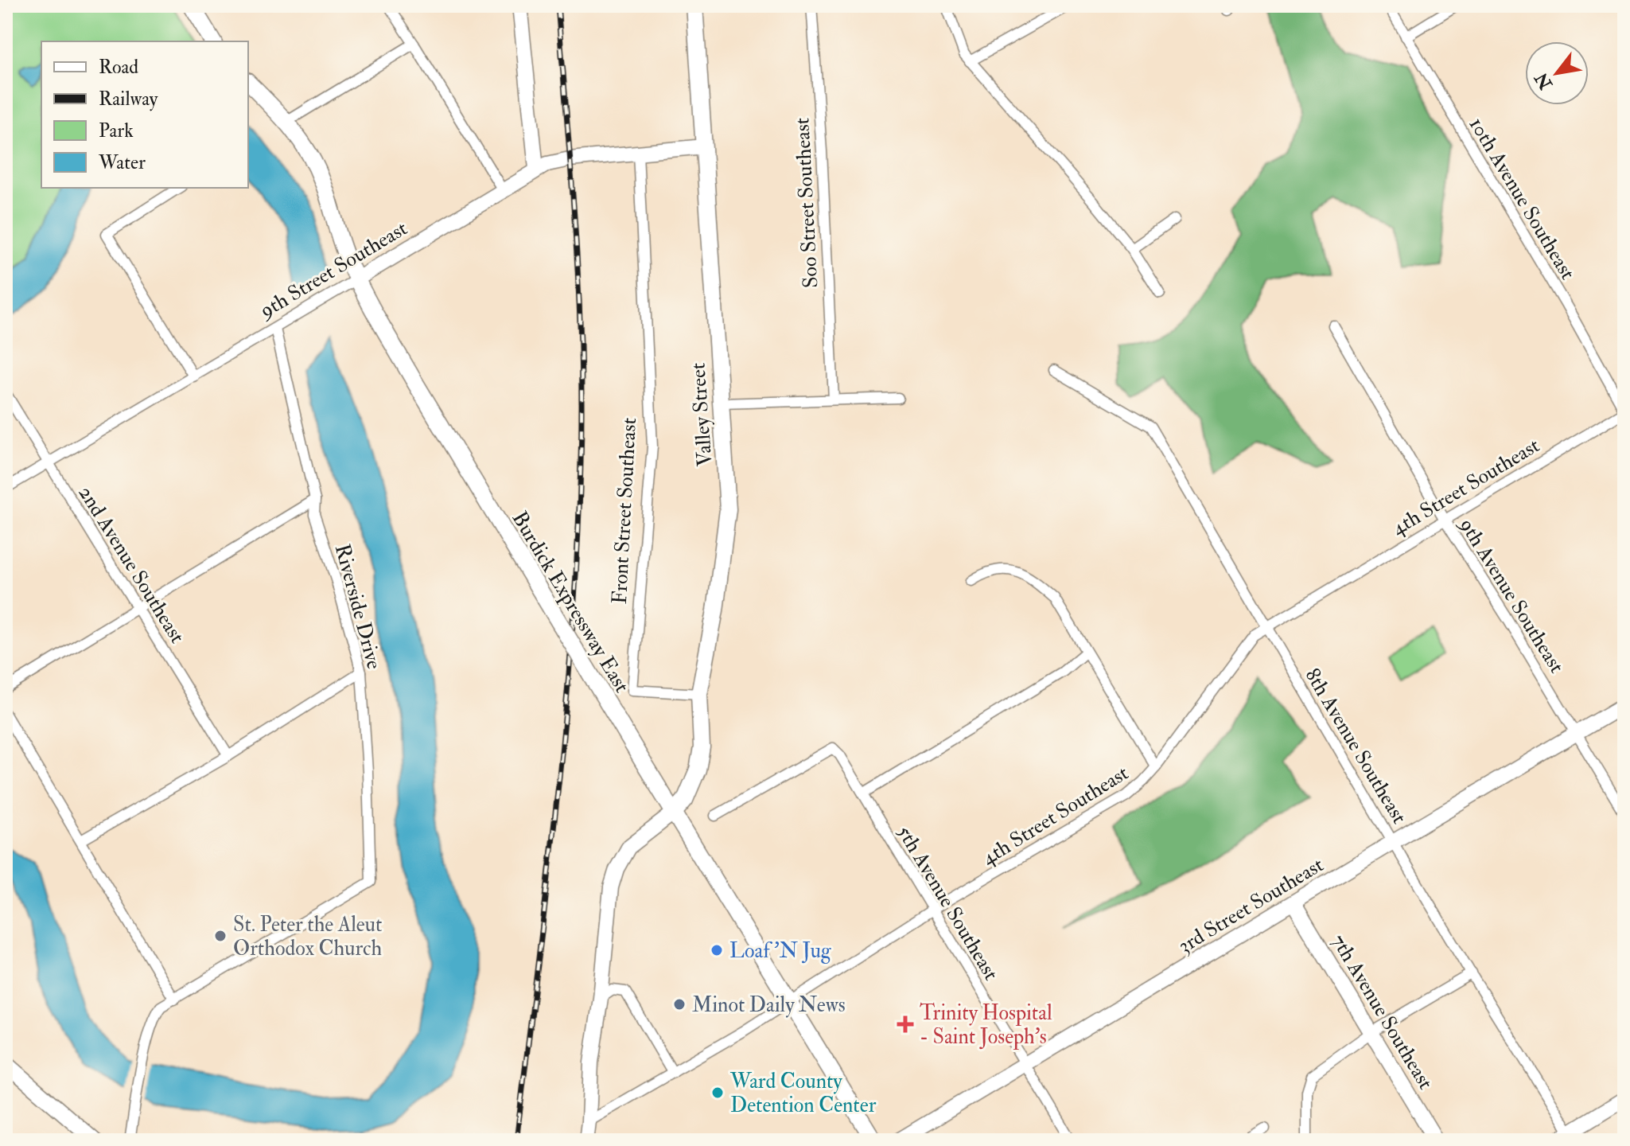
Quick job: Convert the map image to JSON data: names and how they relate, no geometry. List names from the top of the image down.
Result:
{
  "streets": {
    "main road": ["Valley Street", "Burdick Expressway East"],
    "street": [
      "10th Avenue Southeast",
      "Soo Street Southeast",
      "9th Street Southeast",
      "4th Street Southeast",
      "Front Street Southeast",
      "2nd Avenue Southeast",
      "9th Avenue Southeast",
      "Riverside Drive",
      "8th Avenue Southeast",
      "5th Avenue Southeast",
      "3rd Street Southeast",
      "7th Avenue Southeast"
    ]
  },
  "crossings": [
    ["10th Avenue Southeast", "4th Street Southeast"],
    ["9th Street Southeast", "Valley Street"],
    ["9th Street Southeast", "Front Street Southeast"],
    ["9th Street Southeast", "2nd Avenue Southeast"],
    ["9th Street Southeast", "Burdick Expressway East"],
    ["9th Street Southeast", "Riverside Drive"],
    ["Valley Street", "Front Street Southeast"],
    ["Valley Street", "Burdick Expressway East"],
    ["4th Street Southeast", "9th Avenue Southeast"],
    ["4th Street Southeast", "Burdick Expressway East"],
    ["4th Street Southeast", "8th Avenue Southeast"],
    ["4th Street Southeast", "5th Avenue Southeast"],
    ["9th Avenue Southeast", "3rd Street Southeast"],
    ["8th Avenue Southeast", "3rd Street Southeast"],
    ["5th Avenue Southeast", "3rd Street Southeast"],
    ["3rd Street Southeast", "7th Avenue Southeast"]
  ],
  "places": {
    "other": [
      "St. Peter the Aleut Orthodox Church",
      "Loaf 'N Jug",
      "Minot Daily News",
      "Ward County Detention Center"
    ],
    "health": ["Trinity Hospital - Saint Joseph's"]
  },
  "legend": [
    "Road",
    "Railway",
    "Park",
    "Water"
  ],
  "north": "bottom left"
}
